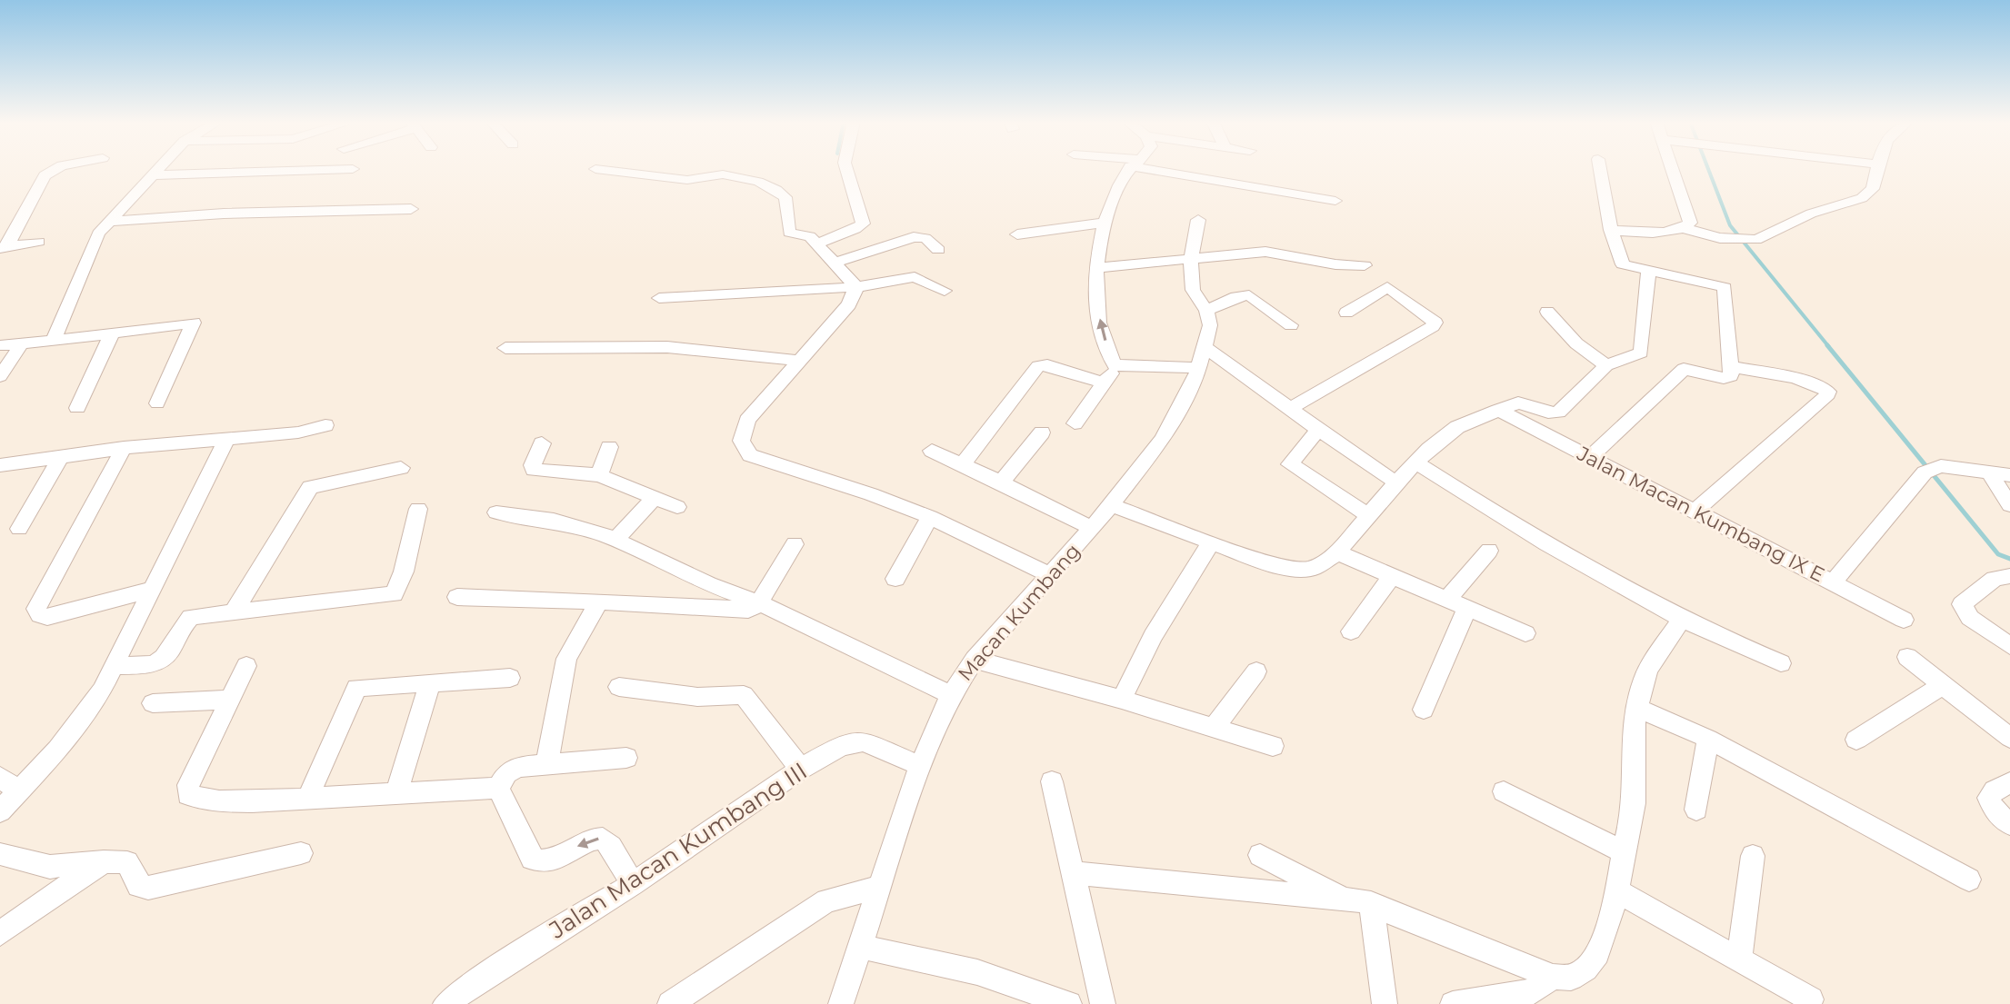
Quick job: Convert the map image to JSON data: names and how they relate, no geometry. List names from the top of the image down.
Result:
{
  "streets": {
    "street": ["Jalan Macan Kumbang IX E", "Macan Kumbang", "Jalan Macan Kumbang III"]
  },
  "crossings": [
    ["Macan Kumbang", "Jalan Macan Kumbang III"]
  ]
}
